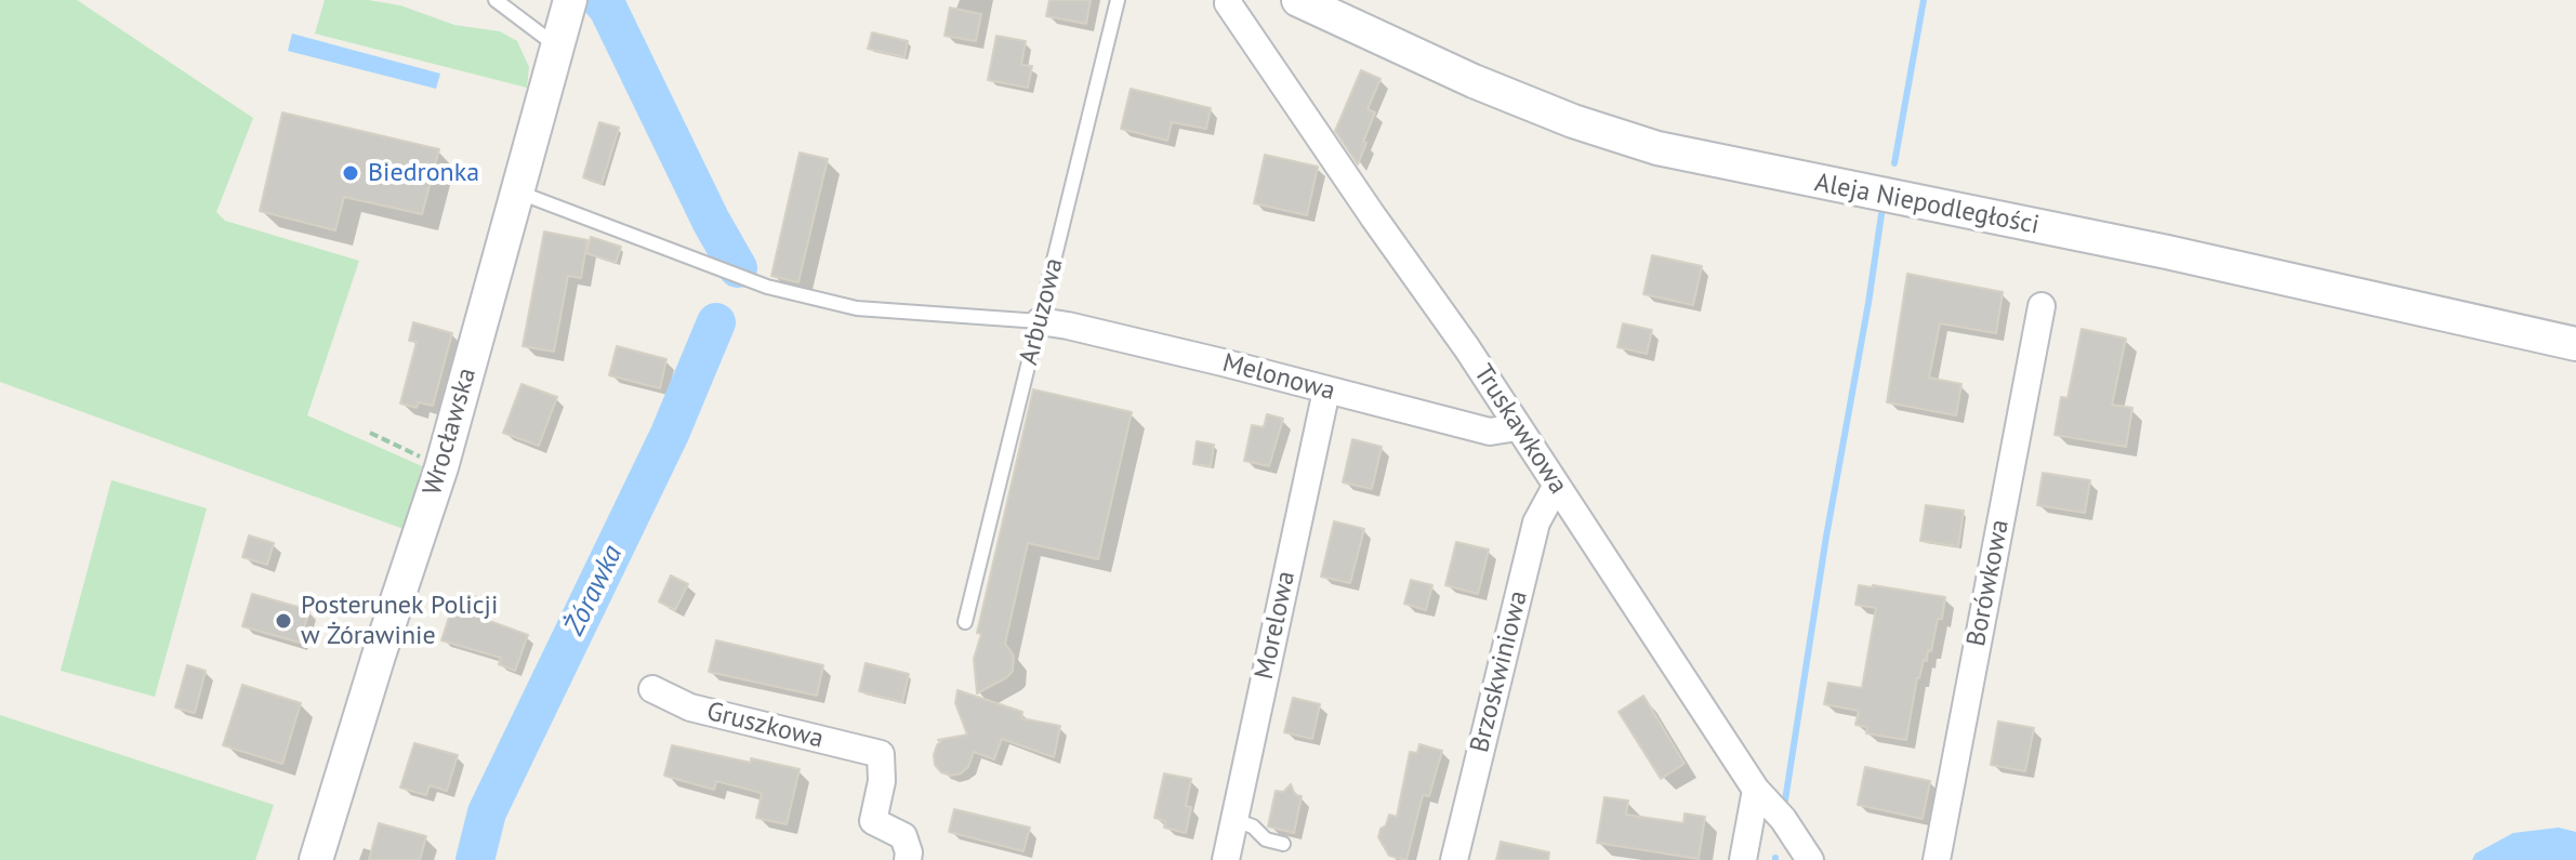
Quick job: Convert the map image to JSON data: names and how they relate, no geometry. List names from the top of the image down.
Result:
{
  "streets": {
    "street": [
      "Aleja Niepodległości",
      "Melonowa",
      "Truskawkowa",
      "Wrocławska",
      "Borówkowa",
      "Morelowa",
      "Brzoskwiniowa",
      "Gruszkowa"
    ],
    "lane": ["Arbuzowa"]
  },
  "crossings": [
    ["Arbuzowa", "Melonowa"],
    ["Melonowa", "Truskawkowa"],
    ["Melonowa", "Morelowa"],
    ["Truskawkowa", "Brzoskwiniowa"]
  ],
  "water": ["Żórawka"],
  "places": ["Biedronka", "Posterunek Policji w Żórawinie"]
}
